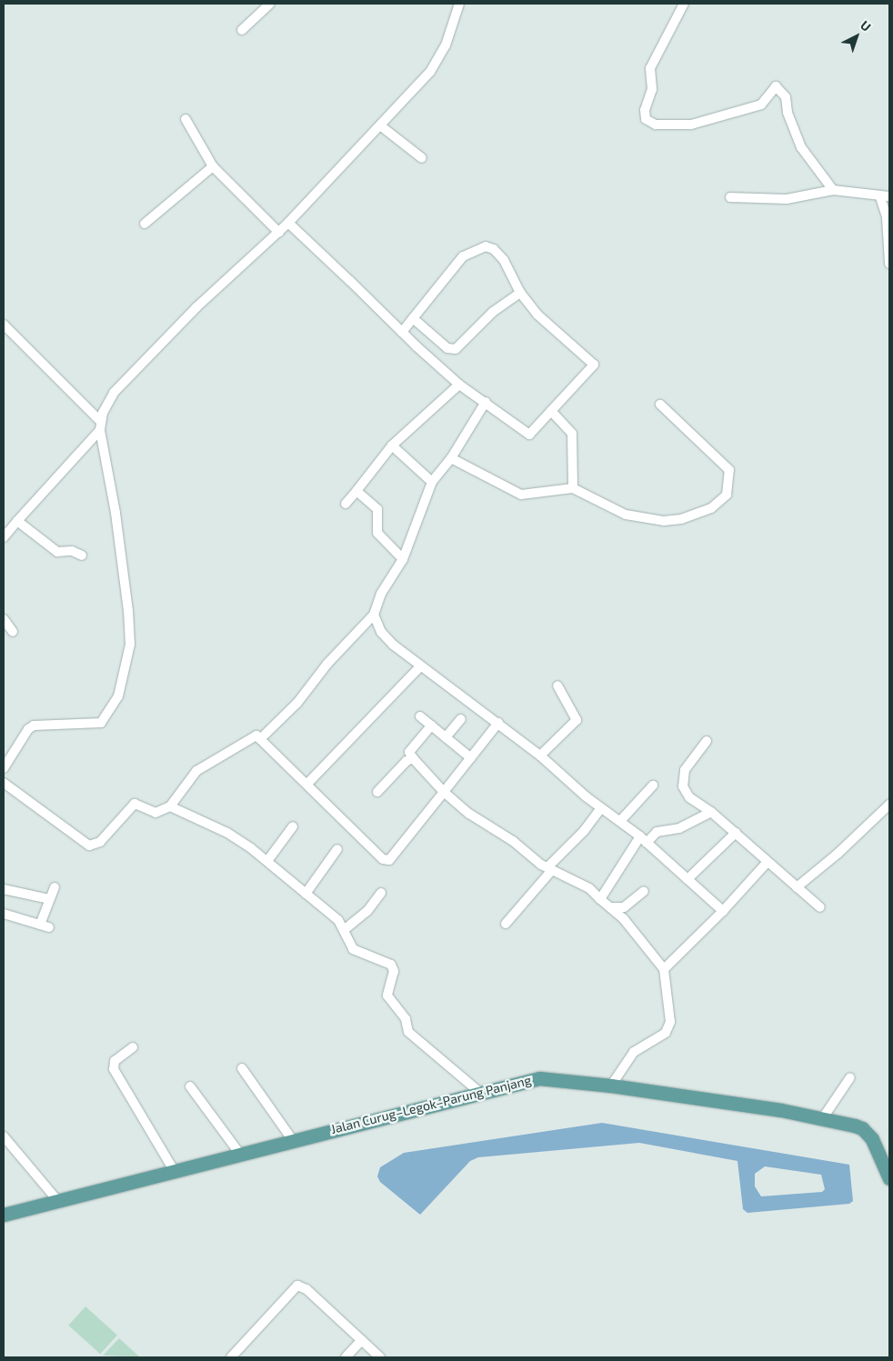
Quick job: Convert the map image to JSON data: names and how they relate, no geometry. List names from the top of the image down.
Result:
{
  "streets": {
    "main road": ["Jalan Curug–Legok–Parung Panjang"]
  },
  "north": "top right"
}
